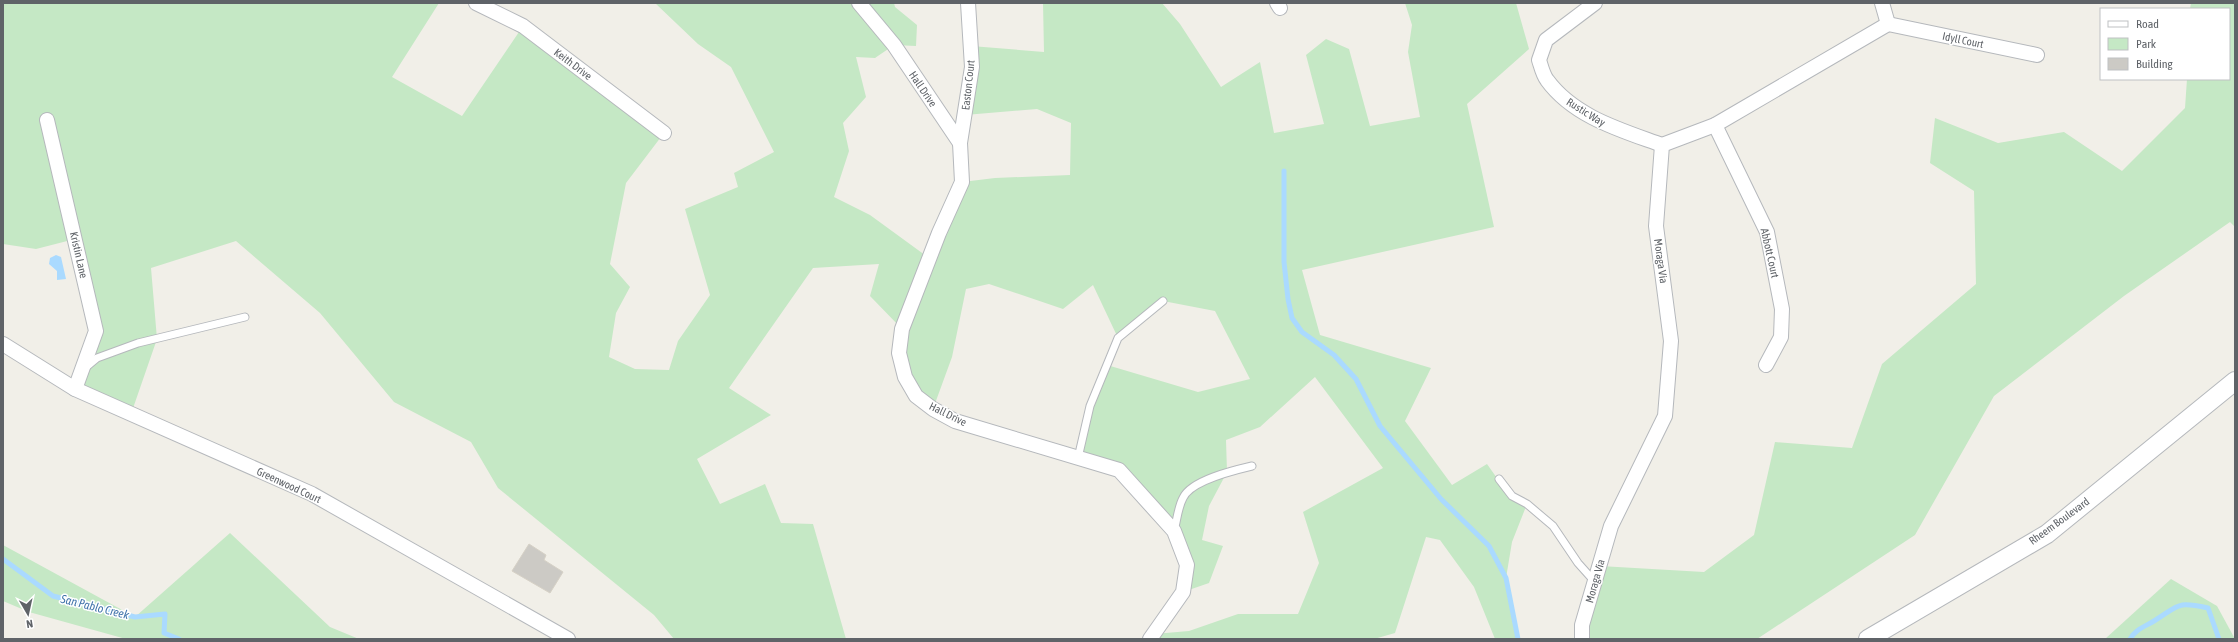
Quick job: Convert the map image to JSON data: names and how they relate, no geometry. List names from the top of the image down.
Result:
{
  "streets": {
    "street": [
      "Idyll Court",
      "Keith Drive",
      "Easton Court",
      "Hall Drive",
      "Rustic Way",
      "Abbott Court",
      "Kristin Lane",
      "Moraga Via",
      "Greenwood Court",
      "Rheem Boulevard"
    ]
  },
  "crossings": [
    ["Easton Court", "Hall Drive"],
    ["Rustic Way", "Moraga Via"],
    ["Kristin Lane", "Greenwood Court"]
  ],
  "water": ["San Pablo Creek"],
  "legend": ["Road", "Park", "Building"],
  "north": "bottom"
}
